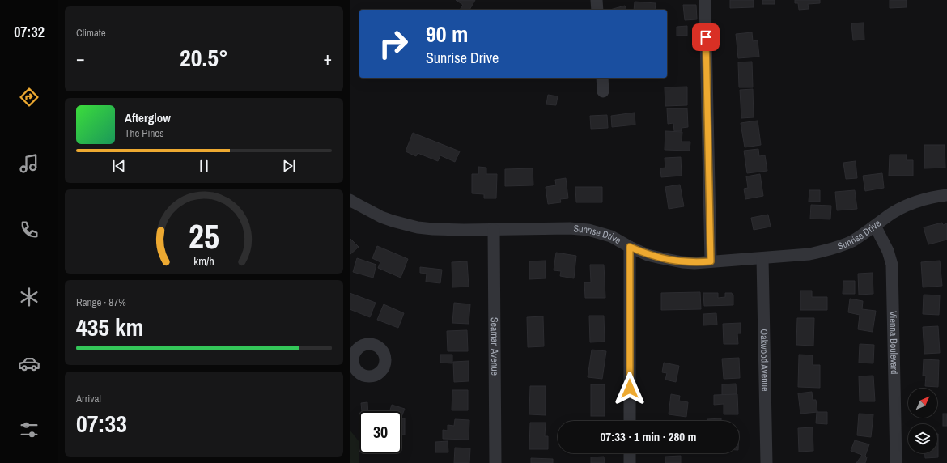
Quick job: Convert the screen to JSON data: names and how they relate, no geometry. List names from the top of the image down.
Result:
{
  "streets": {
    "street": [
      "Sunrise Drive",
      "Vienna Boulevard",
      "Seaman Avenue",
      "Oakwood Avenue"
    ]
  },
  "crossings": [
    ["Sunrise Drive", "Vienna Boulevard"],
    ["Sunrise Drive", "Seaman Avenue"],
    ["Sunrise Drive", "Oakwood Avenue"]
  ],
  "north": "top right",
  "page": {
    "tabs": "07:32",
    "tile": [
      "Climate",
      ["Range · 87%", "435 km"],
      ["Arrival", "07:33"]
    ],
    "turn": ["90 m", "Sunrise Drive"],
    "heat": ["−", "20.5°", "+"],
    "song": ["Afterglow", "The Pines"],
    "limit": "30",
    "trip": "07:33 · 1 min · 280 m",
    "gauge": ["25", "km/h"]
  }
}
